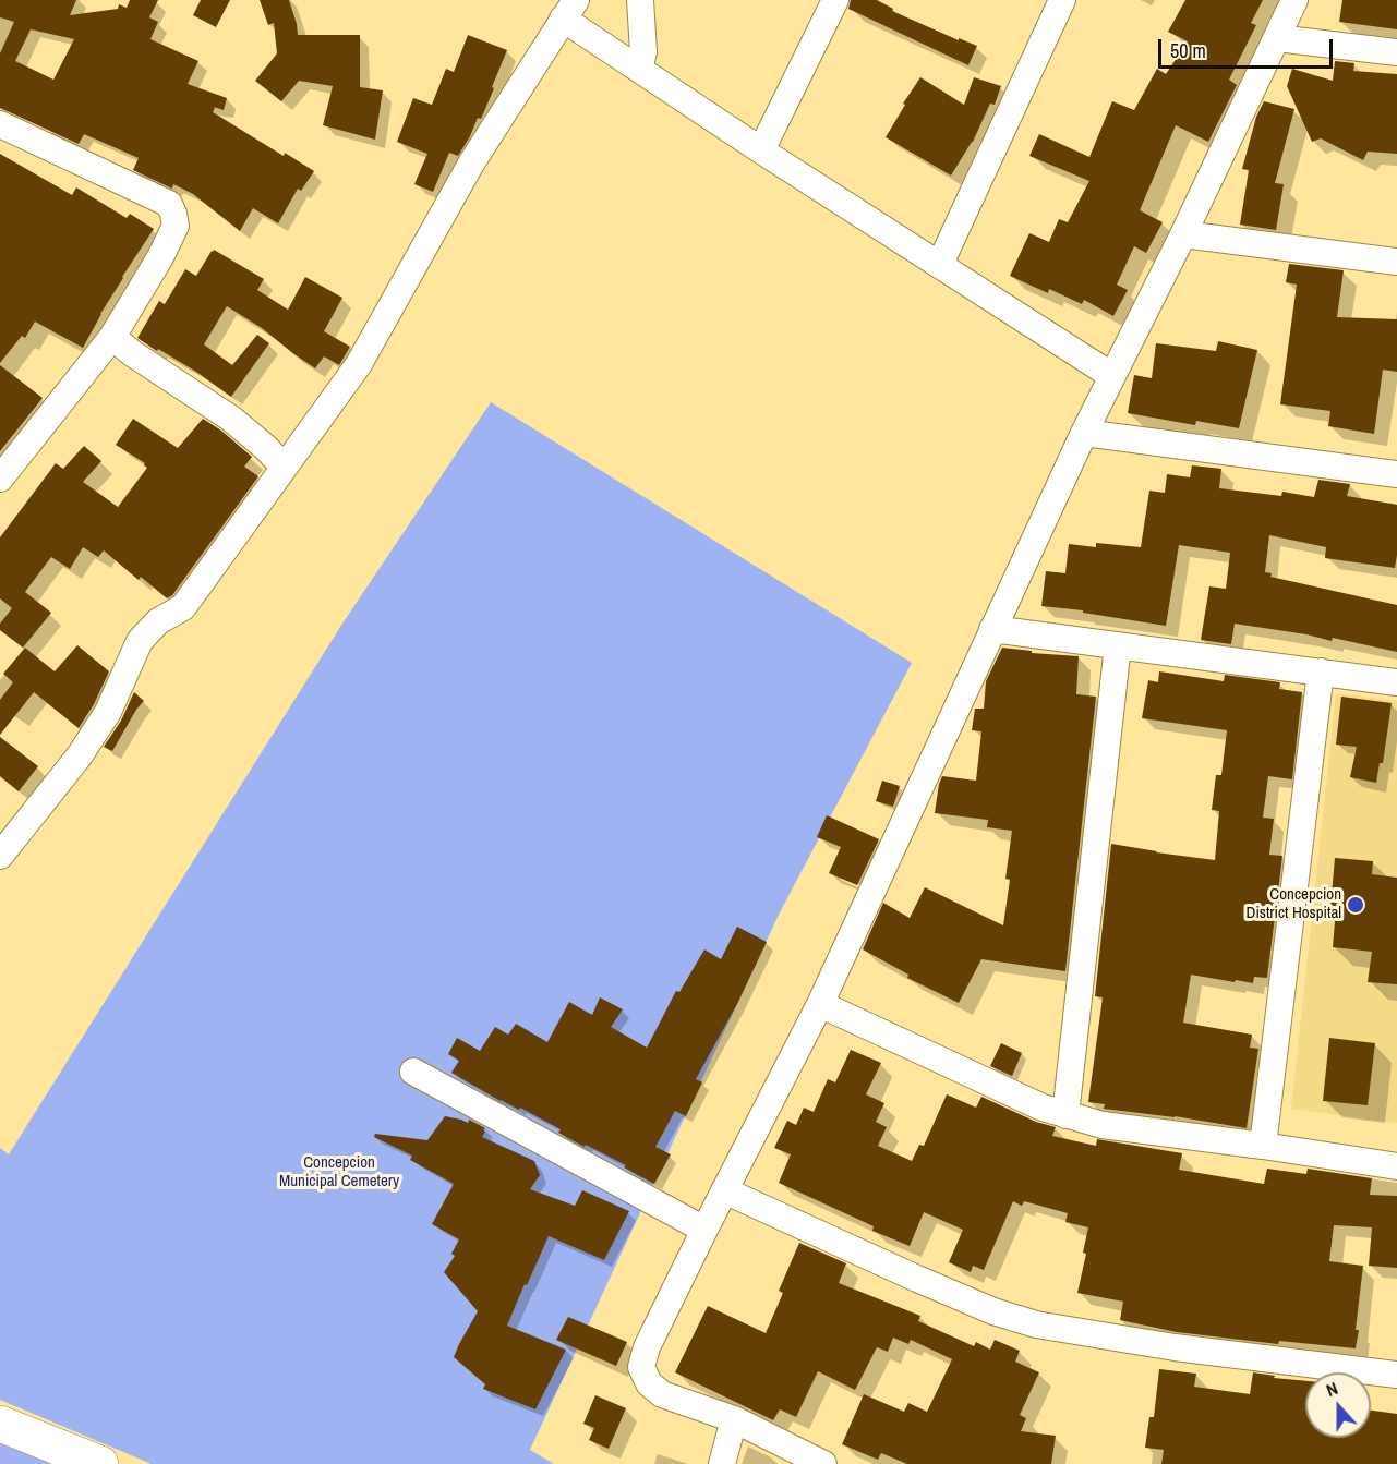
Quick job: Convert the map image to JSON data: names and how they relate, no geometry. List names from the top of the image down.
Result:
{
  "parks": ["Concepcion Municipal Cemetery"],
  "places": ["Concepcion District Hospital"],
  "scale_bar": "50 m",
  "north": "top"
}
